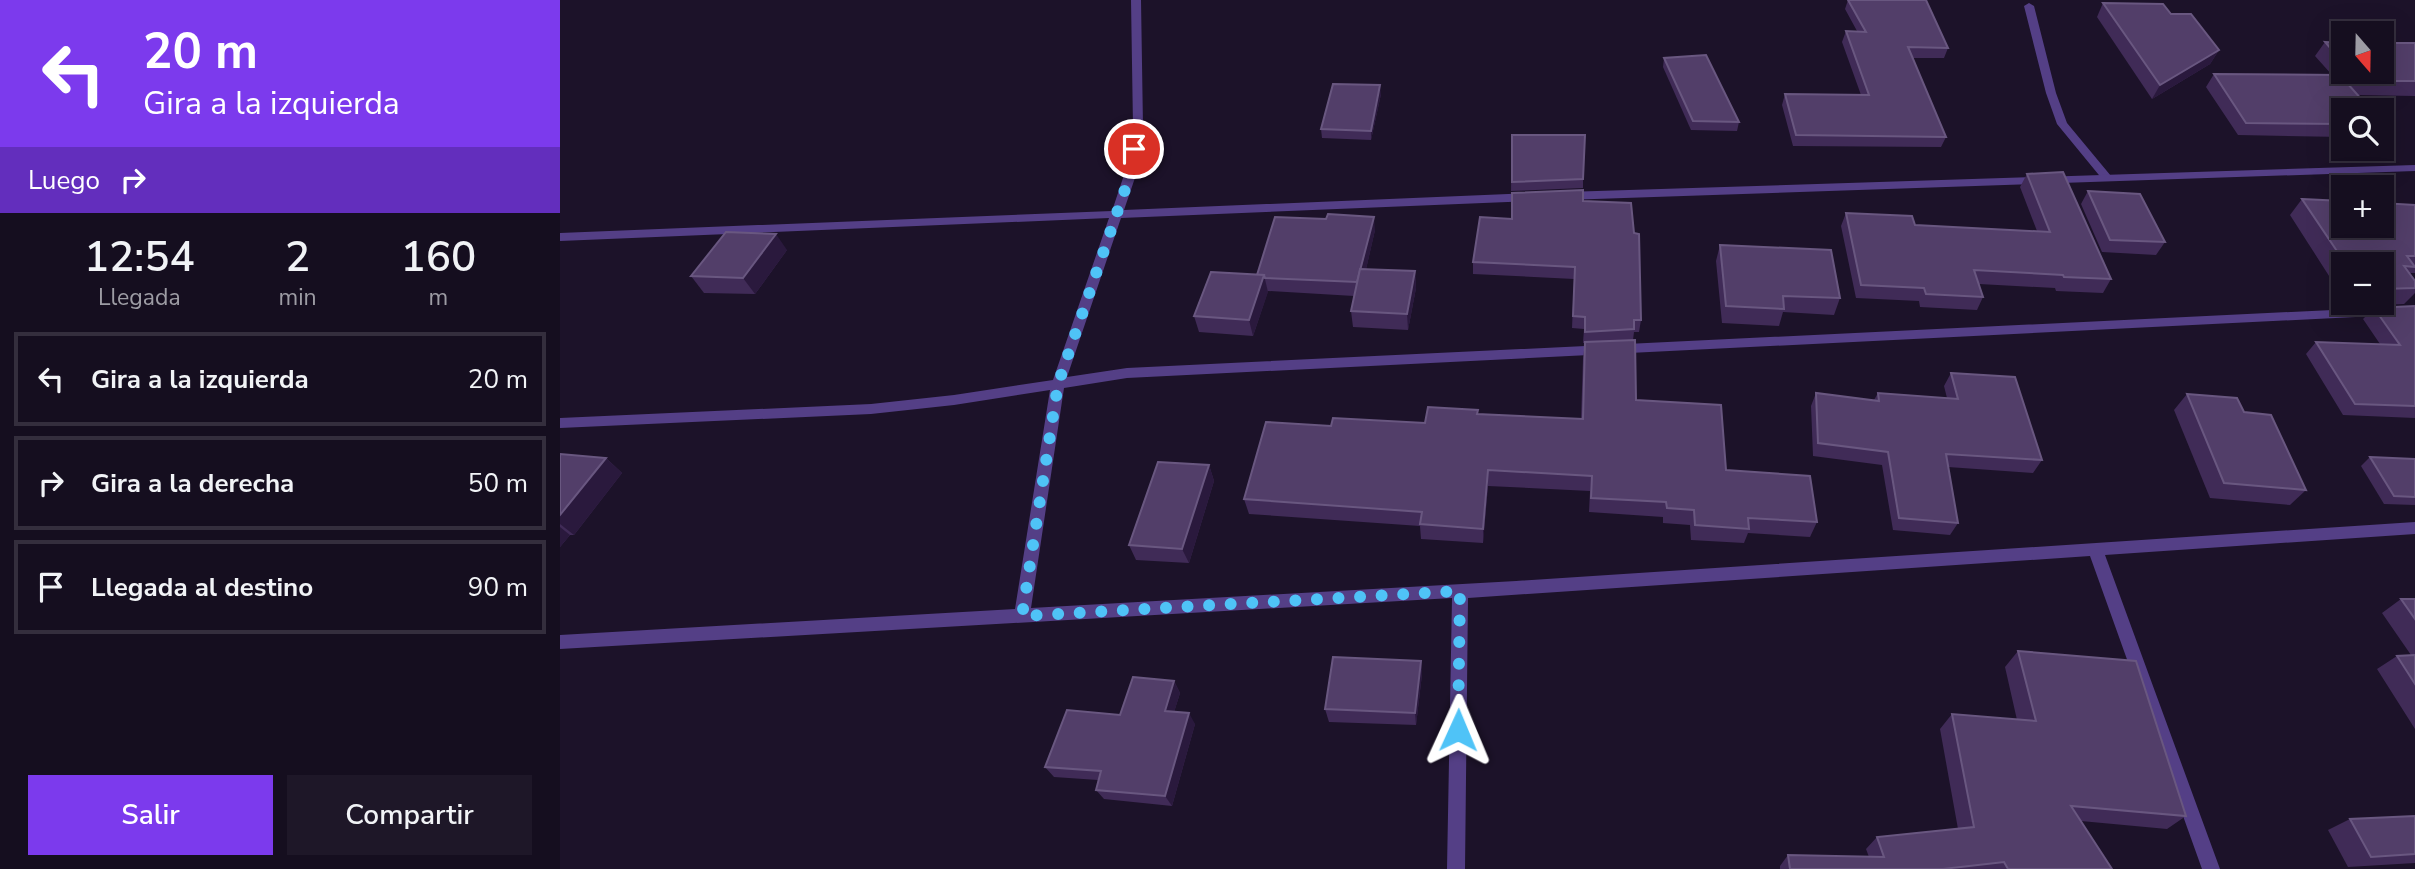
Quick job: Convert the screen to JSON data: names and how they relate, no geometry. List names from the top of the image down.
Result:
{
  "north": "bottom",
  "page": {
    "turn": ["20 m", "Gira a la izquierda"],
    "map_buttons": ["+", "−"],
    "then": "Luego",
    "eta": [
      "12:54",
      "Llegada",
      "2",
      "min",
      "160",
      "m"
    ],
    "list": [
      {
        "name": "Gira a la izquierda",
        "value": "20 m"
      },
      {
        "name": "Gira a la derecha",
        "value": "50 m"
      },
      {
        "name": "Llegada al destino",
        "value": "90 m"
      }
    ],
    "buttons": ["Salir", "Compartir"]
  }
}
